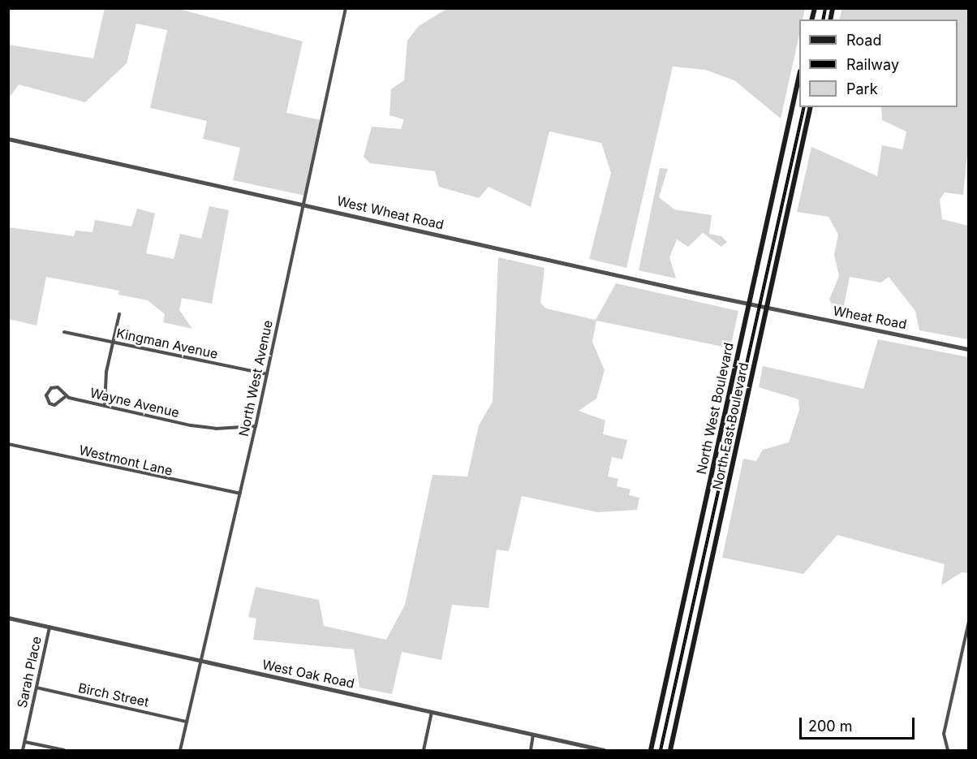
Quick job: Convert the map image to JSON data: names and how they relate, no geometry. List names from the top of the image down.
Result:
{
  "streets": {
    "main road": ["North West Boulevard", "North East Boulevard"],
    "street": [
      "West Wheat Road",
      "Wheat Road",
      "Kingman Avenue",
      "North West Avenue",
      "Wayne Avenue",
      "Westmont Lane",
      "Sarah Place",
      "West Oak Road",
      "Birch Street"
    ]
  },
  "crossings": [
    ["West Wheat Road", "Wheat Road"],
    ["West Wheat Road", "North West Avenue"],
    ["West Wheat Road", "North West Boulevard"],
    ["West Wheat Road", "North East Boulevard"],
    ["Wheat Road", "North East Boulevard"],
    ["Kingman Avenue", "North West Avenue"],
    ["North West Avenue", "Wayne Avenue"],
    ["North West Avenue", "Westmont Lane"],
    ["North West Avenue", "West Oak Road"],
    ["North West Avenue", "Birch Street"],
    ["Sarah Place", "West Oak Road"],
    ["Sarah Place", "Birch Street"]
  ],
  "legend": ["Road", "Railway", "Park"],
  "scale_bar": "200 m"
}
